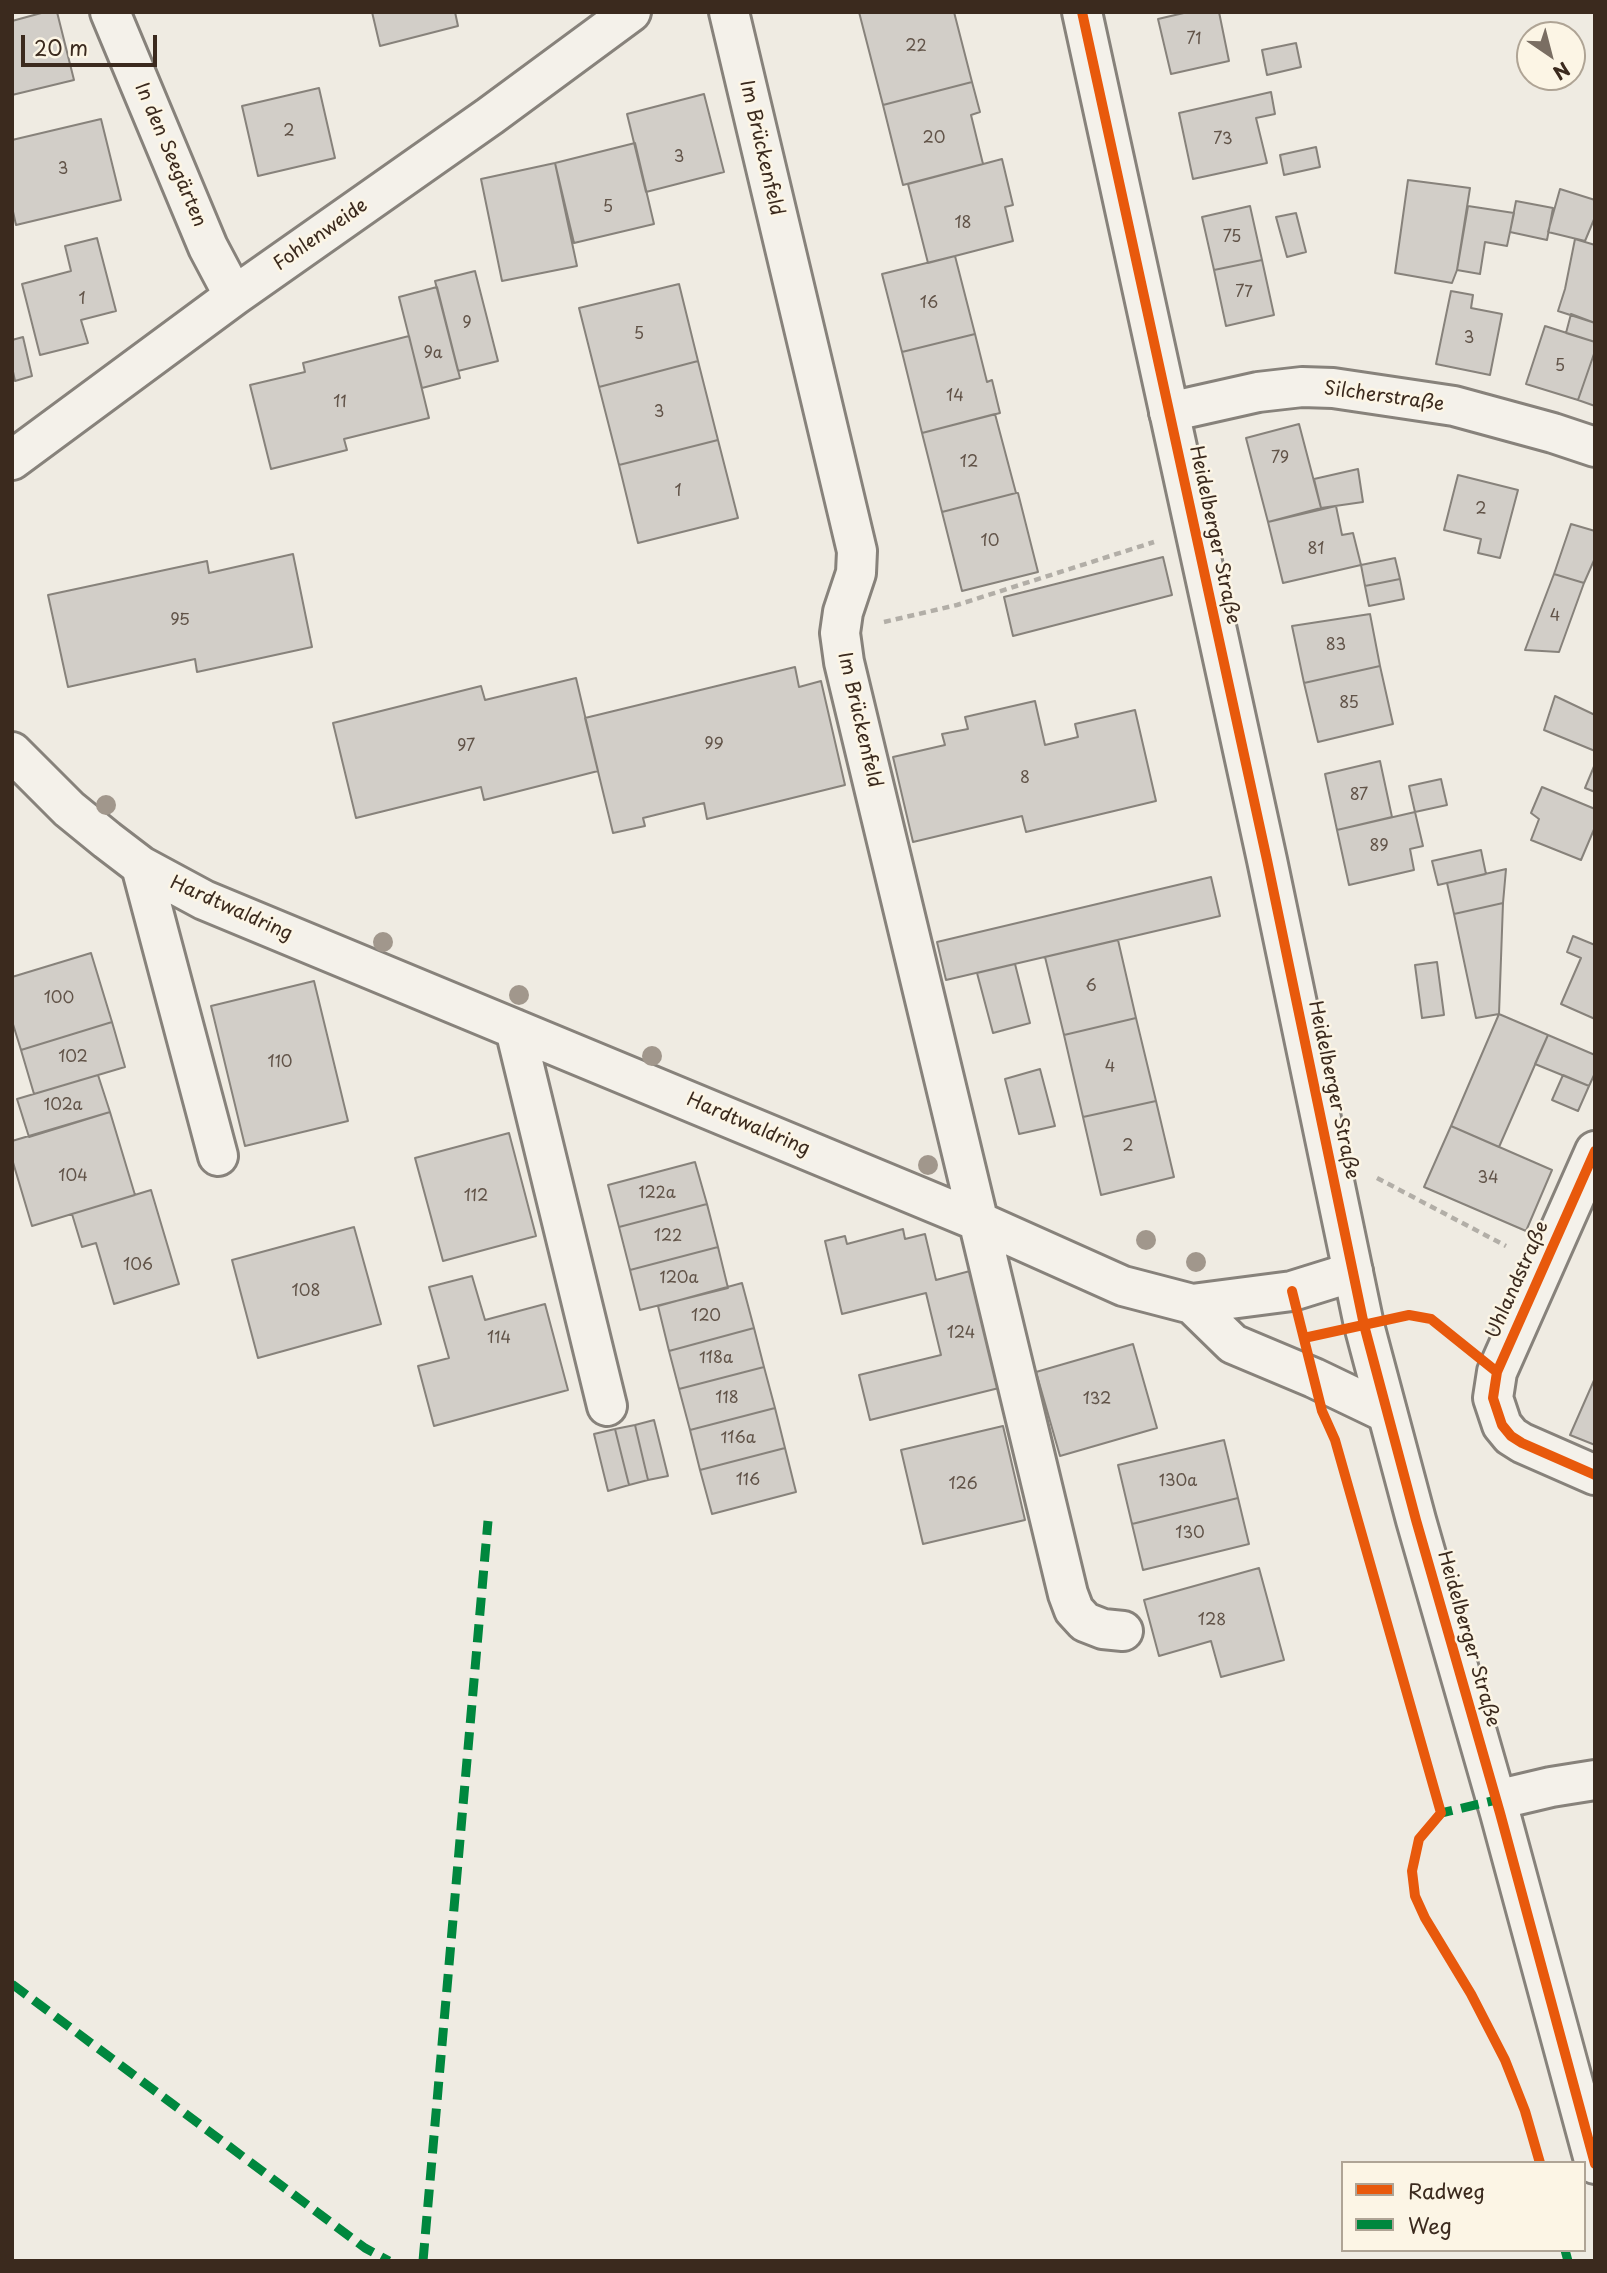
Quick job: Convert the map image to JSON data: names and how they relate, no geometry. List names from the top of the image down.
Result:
{
  "streets": {
    "street": [
      "Im Brückenfeld",
      "In den Seegärten",
      "Fohlenweide",
      "Silcherstraße",
      "Heidelberger Straße",
      "Hardtwaldring",
      "Uhlandstraße"
    ]
  },
  "crossings": [
    ["Im Brückenfeld", "Hardtwaldring"],
    ["In den Seegärten", "Fohlenweide"],
    ["Silcherstraße", "Heidelberger Straße"],
    ["Heidelberger Straße", "Hardtwaldring"]
  ],
  "house_numbers": [
    "71",
    "22",
    "2",
    "20",
    "73",
    "3",
    "3",
    "5",
    "18",
    "75",
    "77",
    "1",
    "16",
    "9",
    "5",
    "3",
    "9a",
    "5",
    "14",
    "11",
    "3",
    "79",
    "12",
    "1",
    "2",
    "10",
    "81",
    "4",
    "95",
    "83",
    "85",
    "99",
    "97",
    "8",
    "87",
    "89",
    "6",
    "100",
    "102",
    "110",
    "4",
    "102a",
    "2",
    "104",
    "34",
    "122a",
    "112",
    "122",
    "106",
    "120a",
    "108",
    "120",
    "124",
    "114",
    "118a",
    "118",
    "132",
    "116a",
    "116",
    "130a",
    "126",
    "130",
    "128"
  ],
  "legend": ["Radweg", "Weg"],
  "scale_bar": "20 m",
  "north": "bottom right"
}
